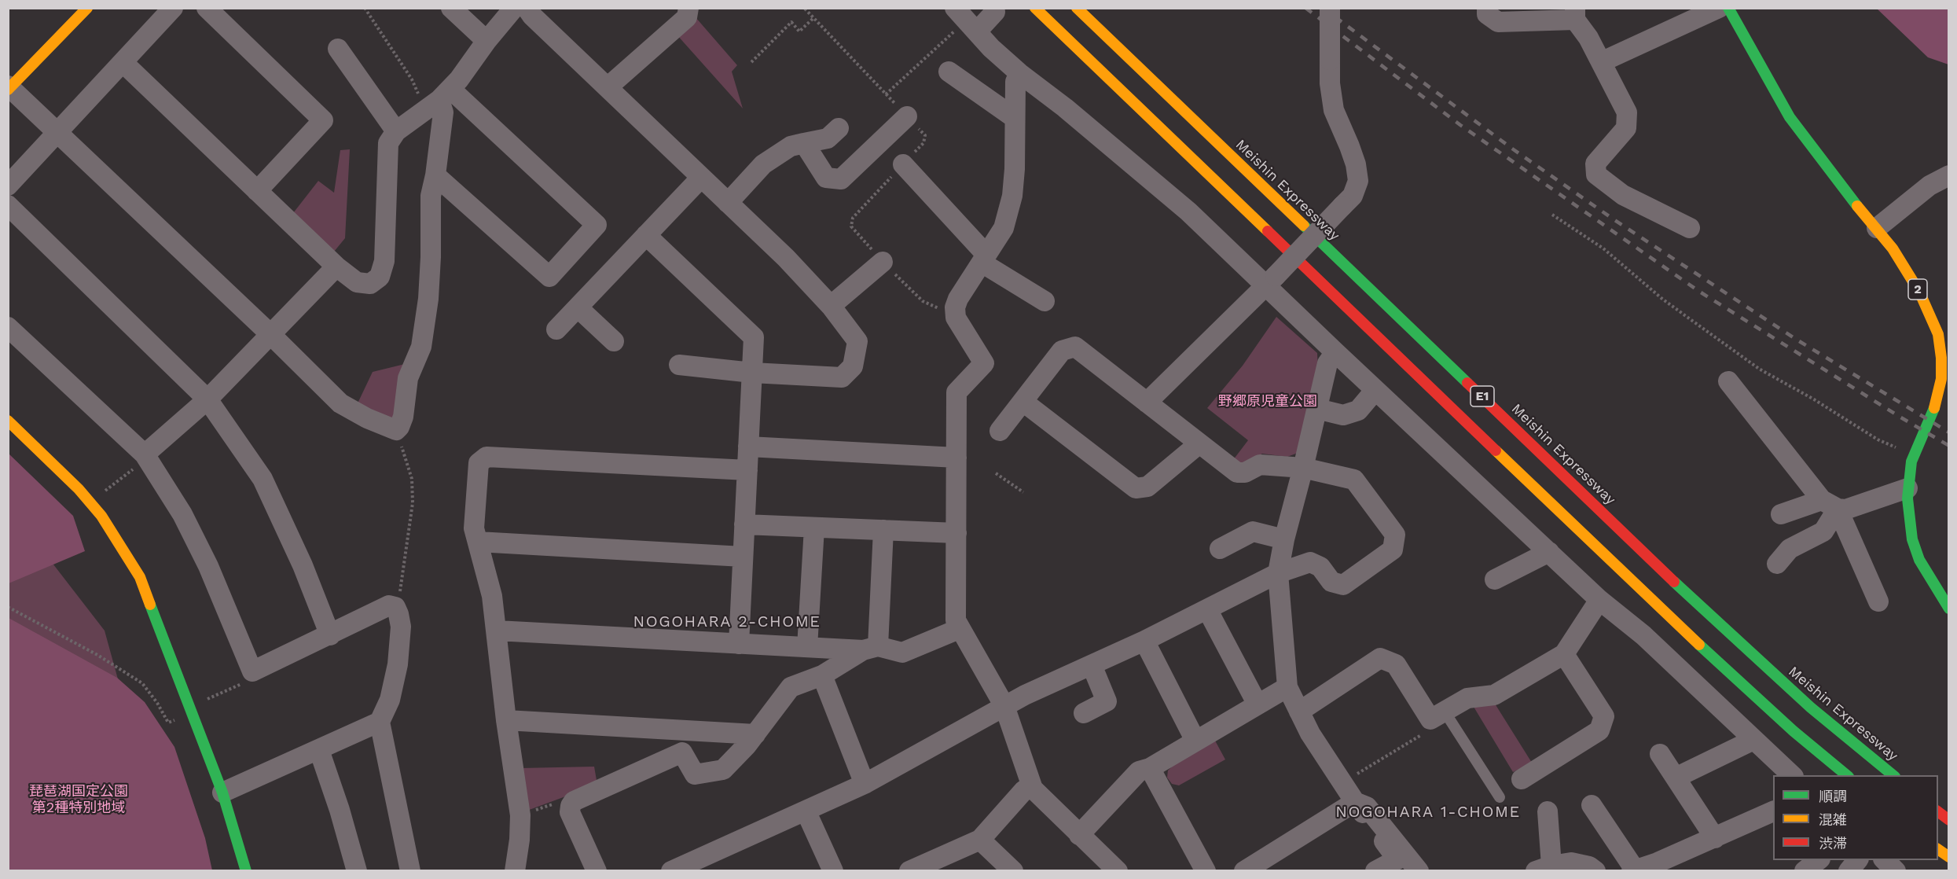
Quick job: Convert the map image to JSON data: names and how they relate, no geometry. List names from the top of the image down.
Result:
{
  "streets": {
    "main road": ["Meishin Expressway", "2", "E1"]
  },
  "districts": ["NOGOHARA 2-CHOME", "NOGOHARA 1-CHOME"],
  "parks": ["野郷原児童公園", "琵琶湖国定公園 第2種特別地域"],
  "legend": ["順調", "混雑", "渋滞"]
}
